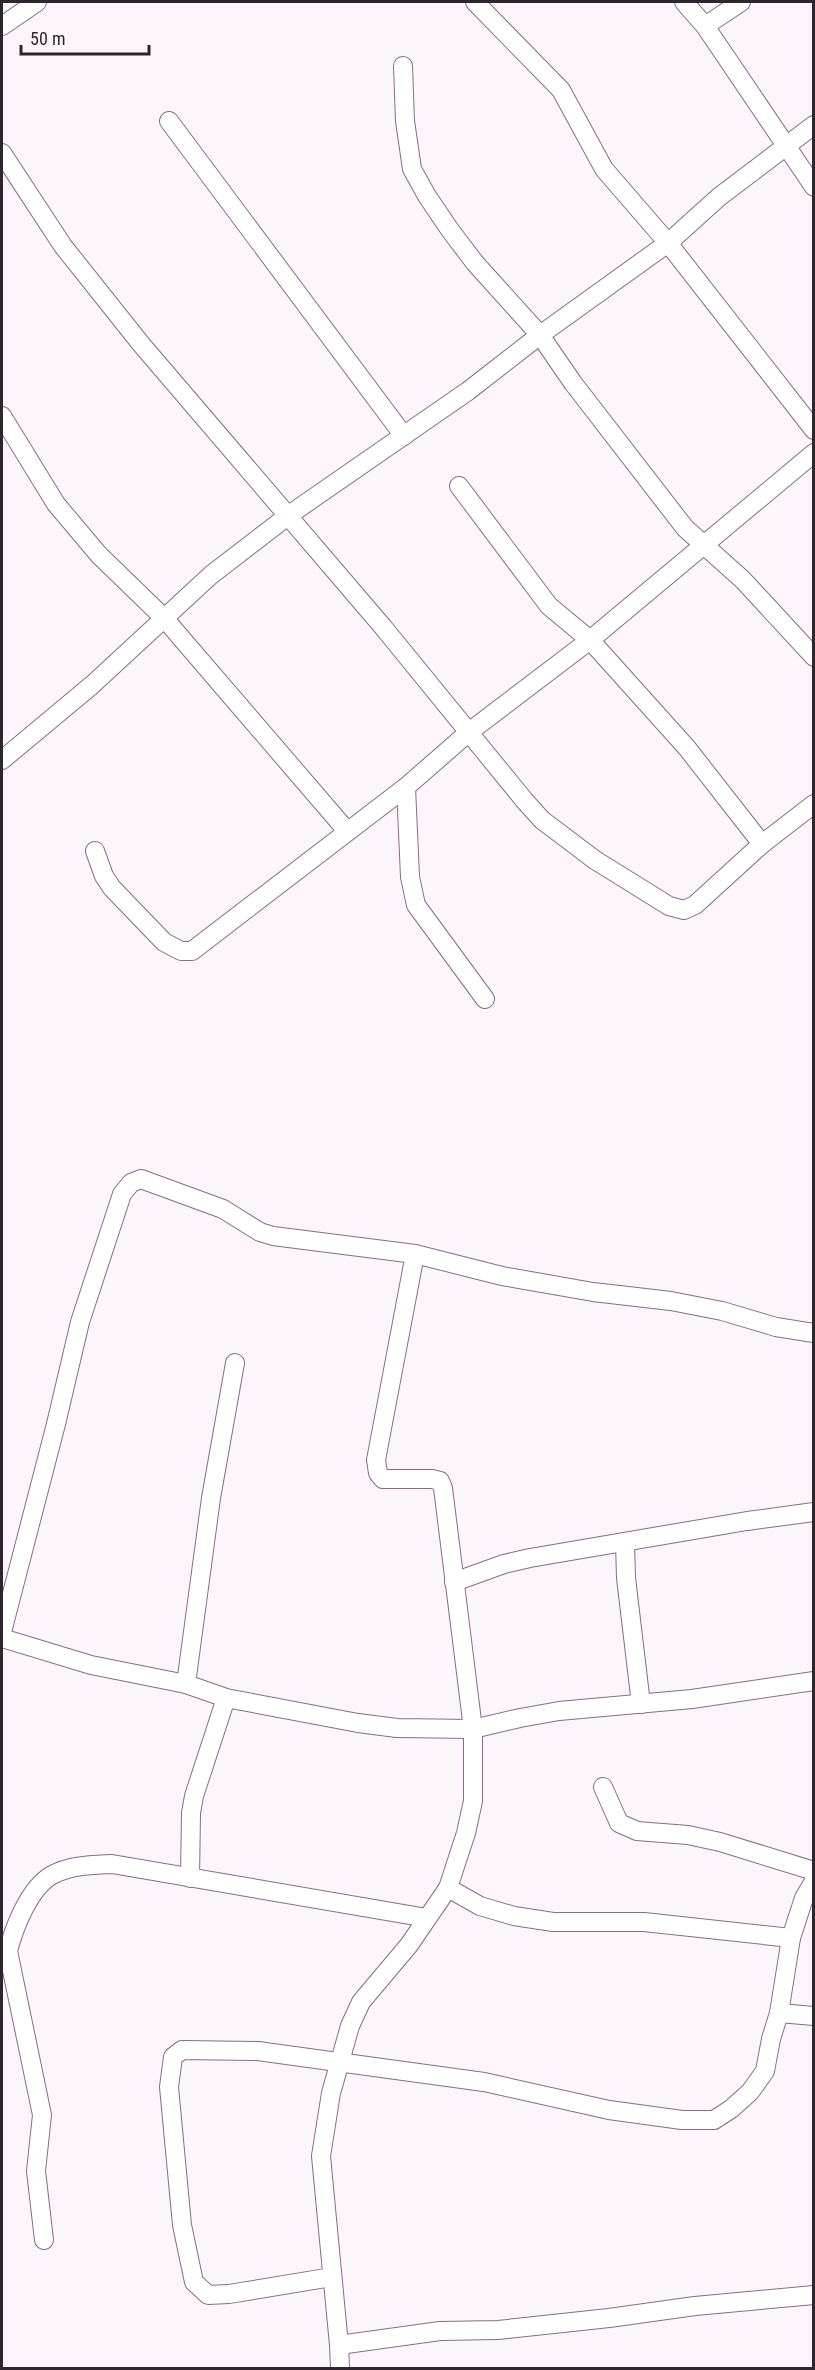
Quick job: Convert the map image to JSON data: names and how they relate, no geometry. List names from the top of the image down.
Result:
{
  "scale_bar": "50 m"
}
